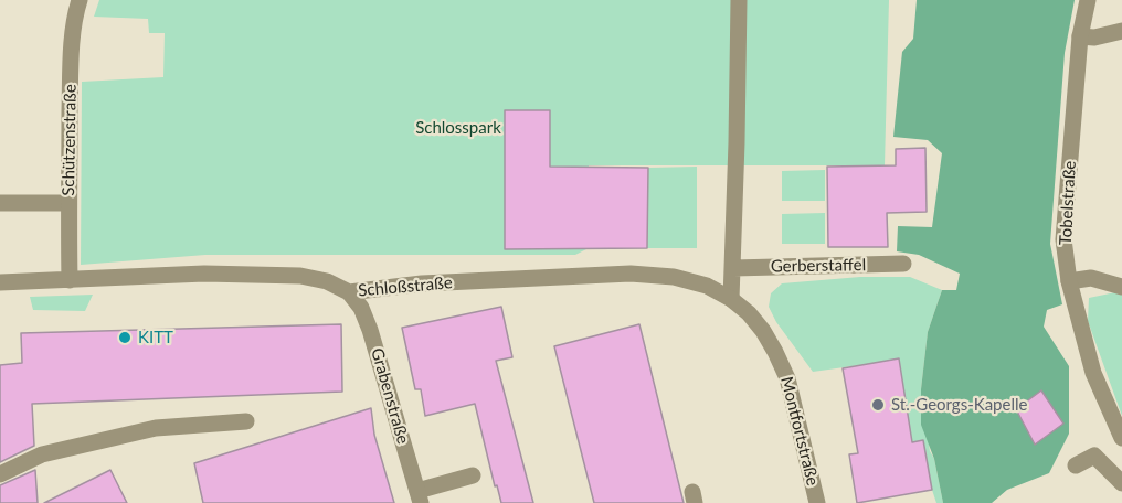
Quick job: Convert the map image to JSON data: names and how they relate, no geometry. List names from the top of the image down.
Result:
{
  "streets": {
    "street": [
      "Schützenstraße",
      "Tobelstraße",
      "Gerberstaffel",
      "Schloßstraße",
      "Grabenstraße",
      "Montfortstraße"
    ]
  },
  "crossings": [
    ["Schützenstraße", "Schloßstraße"],
    ["Schloßstraße", "Grabenstraße"],
    ["Schloßstraße", "Montfortstraße"]
  ],
  "parks": ["Schlosspark"],
  "places": ["KITT", "St.-Georgs-Kapelle"]
}
